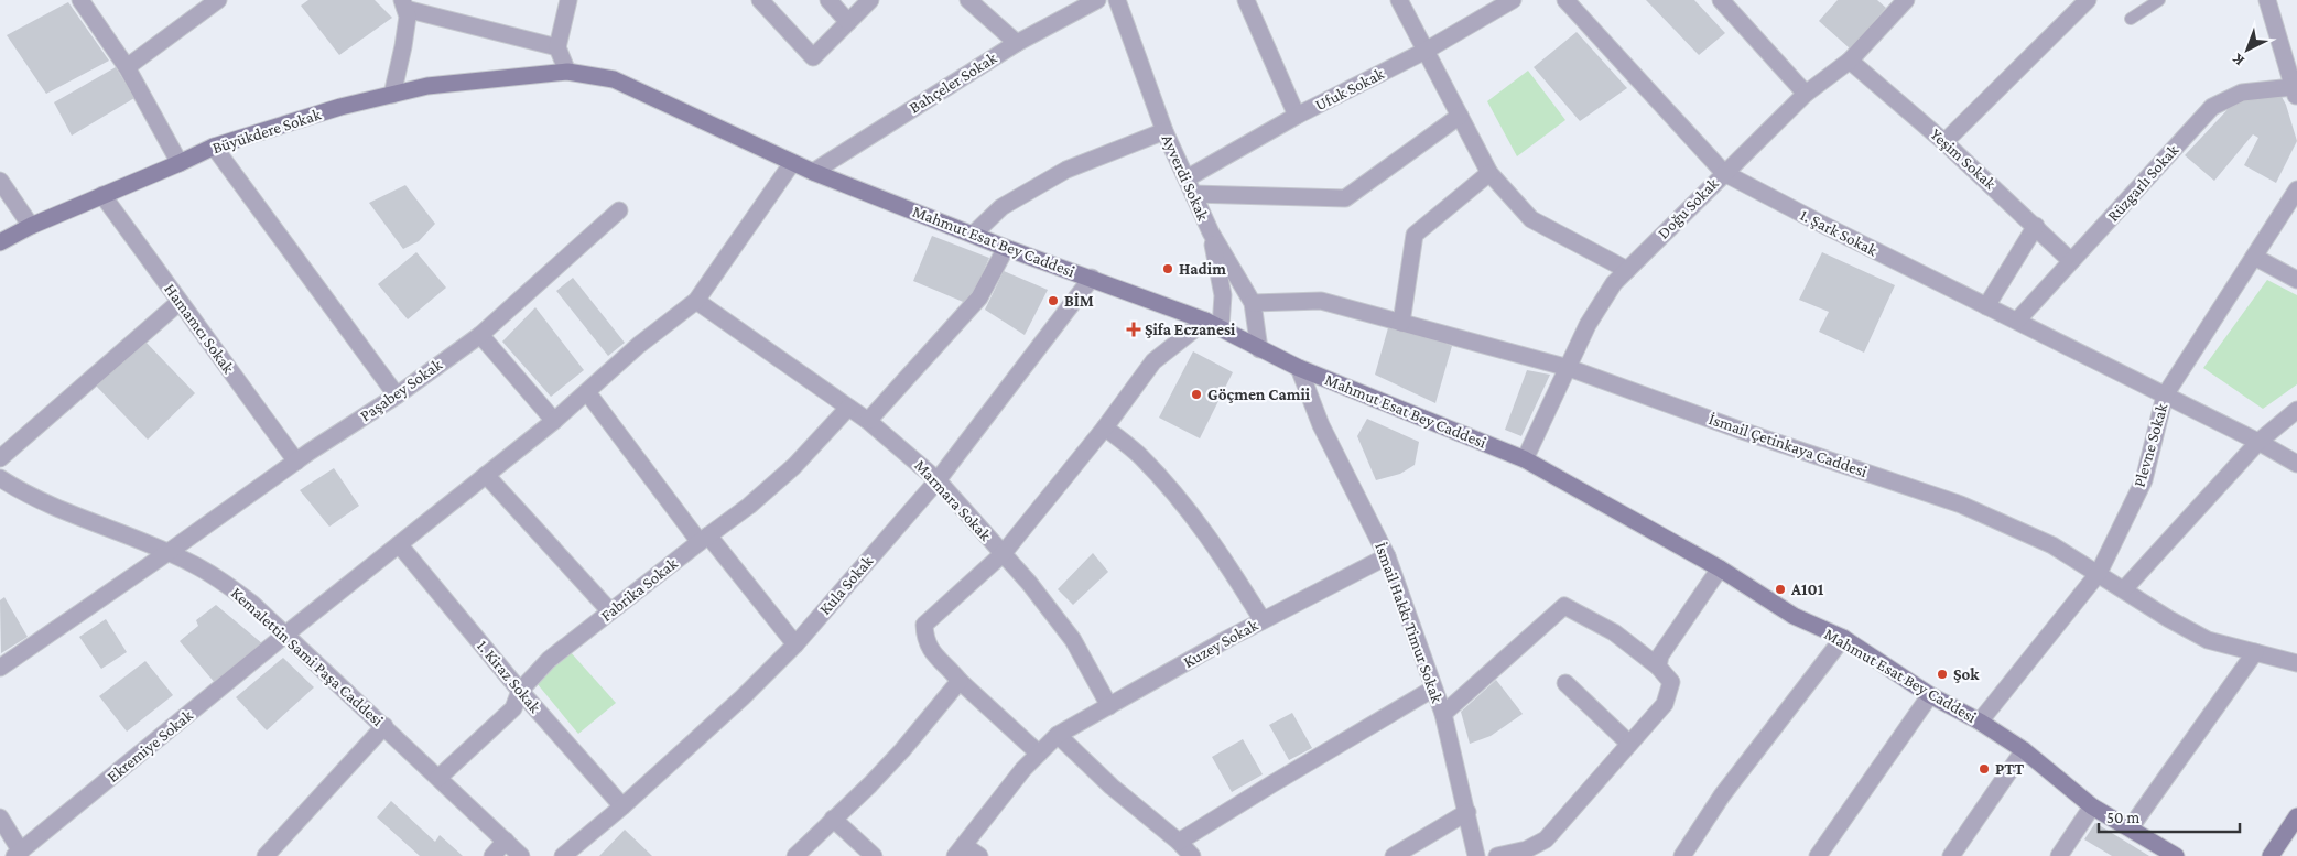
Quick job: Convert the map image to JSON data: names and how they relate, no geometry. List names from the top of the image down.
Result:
{
  "streets": {
    "street": [
      "Bahçeler Sokak",
      "Ufuk Sokak",
      "Büyükdere Sokak",
      "Yeşim Sokak",
      "Ayverdi Sokak",
      "Rüzgarlı Sokak",
      "Doğu Sokak",
      "1. Şark Sokak",
      "Mahmut Esat Bey Caddesi",
      "Hamamcı Sokak",
      "Paşabey Sokak",
      "İsmail Çetinkaya Caddesi",
      "Plevne Sokak",
      "Marmara Sokak",
      "Kula Sokak",
      "Fabrika Sokak",
      "İsmail Hakkı Timur Sokak",
      "Kuzey Sokak",
      "Kemalettin Sami Paşa Caddesi",
      "1. Kiraz Sokak",
      "Ekremiye Sokak"
    ]
  },
  "crossings": [
    ["Bahçeler Sokak", "Mahmut Esat Bey Caddesi"],
    ["Ufuk Sokak", "Ayverdi Sokak"],
    ["Büyükdere Sokak", "Mahmut Esat Bey Caddesi"],
    ["Büyükdere Sokak", "Hamamcı Sokak"],
    ["Yeşim Sokak", "Rüzgarlı Sokak"],
    ["Yeşim Sokak", "Doğu Sokak"],
    ["Ayverdi Sokak", "Mahmut Esat Bey Caddesi"],
    ["Ayverdi Sokak", "İsmail Çetinkaya Caddesi"],
    ["Rüzgarlı Sokak", "1. Şark Sokak"],
    ["Doğu Sokak", "1. Şark Sokak"],
    ["Doğu Sokak", "Mahmut Esat Bey Caddesi"],
    ["Doğu Sokak", "İsmail Çetinkaya Caddesi"],
    ["1. Şark Sokak", "Plevne Sokak"],
    ["Mahmut Esat Bey Caddesi", "Plevne Sokak"],
    ["Mahmut Esat Bey Caddesi", "Kula Sokak"],
    ["Mahmut Esat Bey Caddesi", "İsmail Hakkı Timur Sokak"],
    ["Mahmut Esat Bey Caddesi", "Ekremiye Sokak"],
    ["Hamamcı Sokak", "Paşabey Sokak"],
    ["Paşabey Sokak", "Kemalettin Sami Paşa Caddesi"],
    ["İsmail Çetinkaya Caddesi", "Plevne Sokak"],
    ["Marmara Sokak", "Kula Sokak"],
    ["Marmara Sokak", "Fabrika Sokak"],
    ["Marmara Sokak", "Kuzey Sokak"],
    ["Marmara Sokak", "Ekremiye Sokak"],
    ["Kula Sokak", "1. Kiraz Sokak"],
    ["Fabrika Sokak", "Kemalettin Sami Paşa Caddesi"],
    ["Fabrika Sokak", "1. Kiraz Sokak"],
    ["İsmail Hakkı Timur Sokak", "Kuzey Sokak"],
    ["Kemalettin Sami Paşa Caddesi", "Ekremiye Sokak"],
    ["1. Kiraz Sokak", "Ekremiye Sokak"]
  ],
  "places": {
    "other": [
      "Hadim",
      "BİM",
      "Göçmen Camii",
      "A101",
      "Şok",
      "PTT"
    ],
    "health": ["Şifa Eczanesi"]
  },
  "scale_bar": "50 m",
  "north": "bottom left"
}
